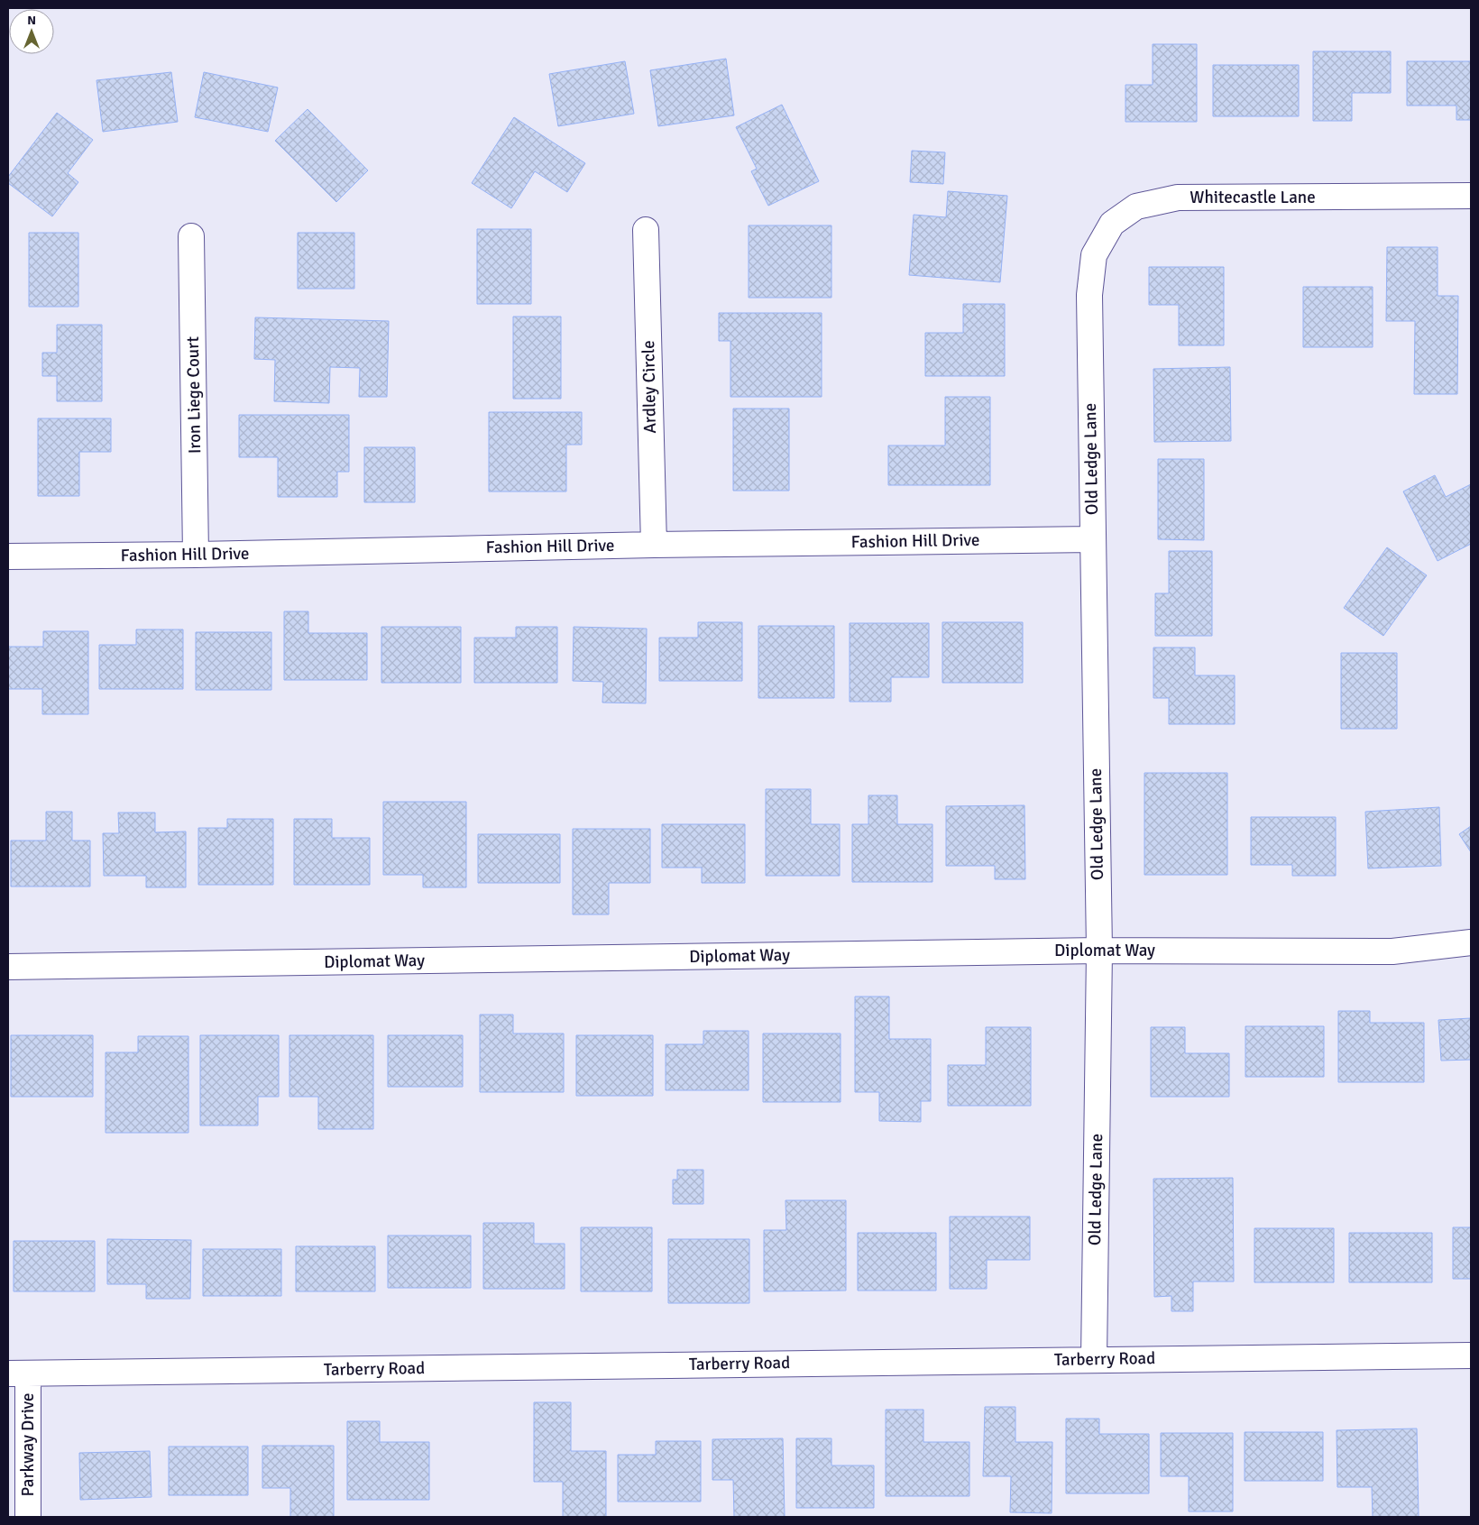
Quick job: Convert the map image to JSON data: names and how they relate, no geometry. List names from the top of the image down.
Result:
{
  "streets": {
    "street": [
      "Whitecastle Lane",
      "Ardley Circle",
      "Iron Liege Court",
      "Old Ledge Lane",
      "Fashion Hill Drive",
      "Diplomat Way",
      "Tarberry Road",
      "Parkway Drive"
    ]
  },
  "crossings": [
    ["Whitecastle Lane", "Old Ledge Lane"],
    ["Ardley Circle", "Fashion Hill Drive"],
    ["Iron Liege Court", "Fashion Hill Drive"],
    ["Old Ledge Lane", "Fashion Hill Drive"],
    ["Old Ledge Lane", "Diplomat Way"],
    ["Old Ledge Lane", "Tarberry Road"],
    ["Tarberry Road", "Parkway Drive"]
  ],
  "north": "top"
}
